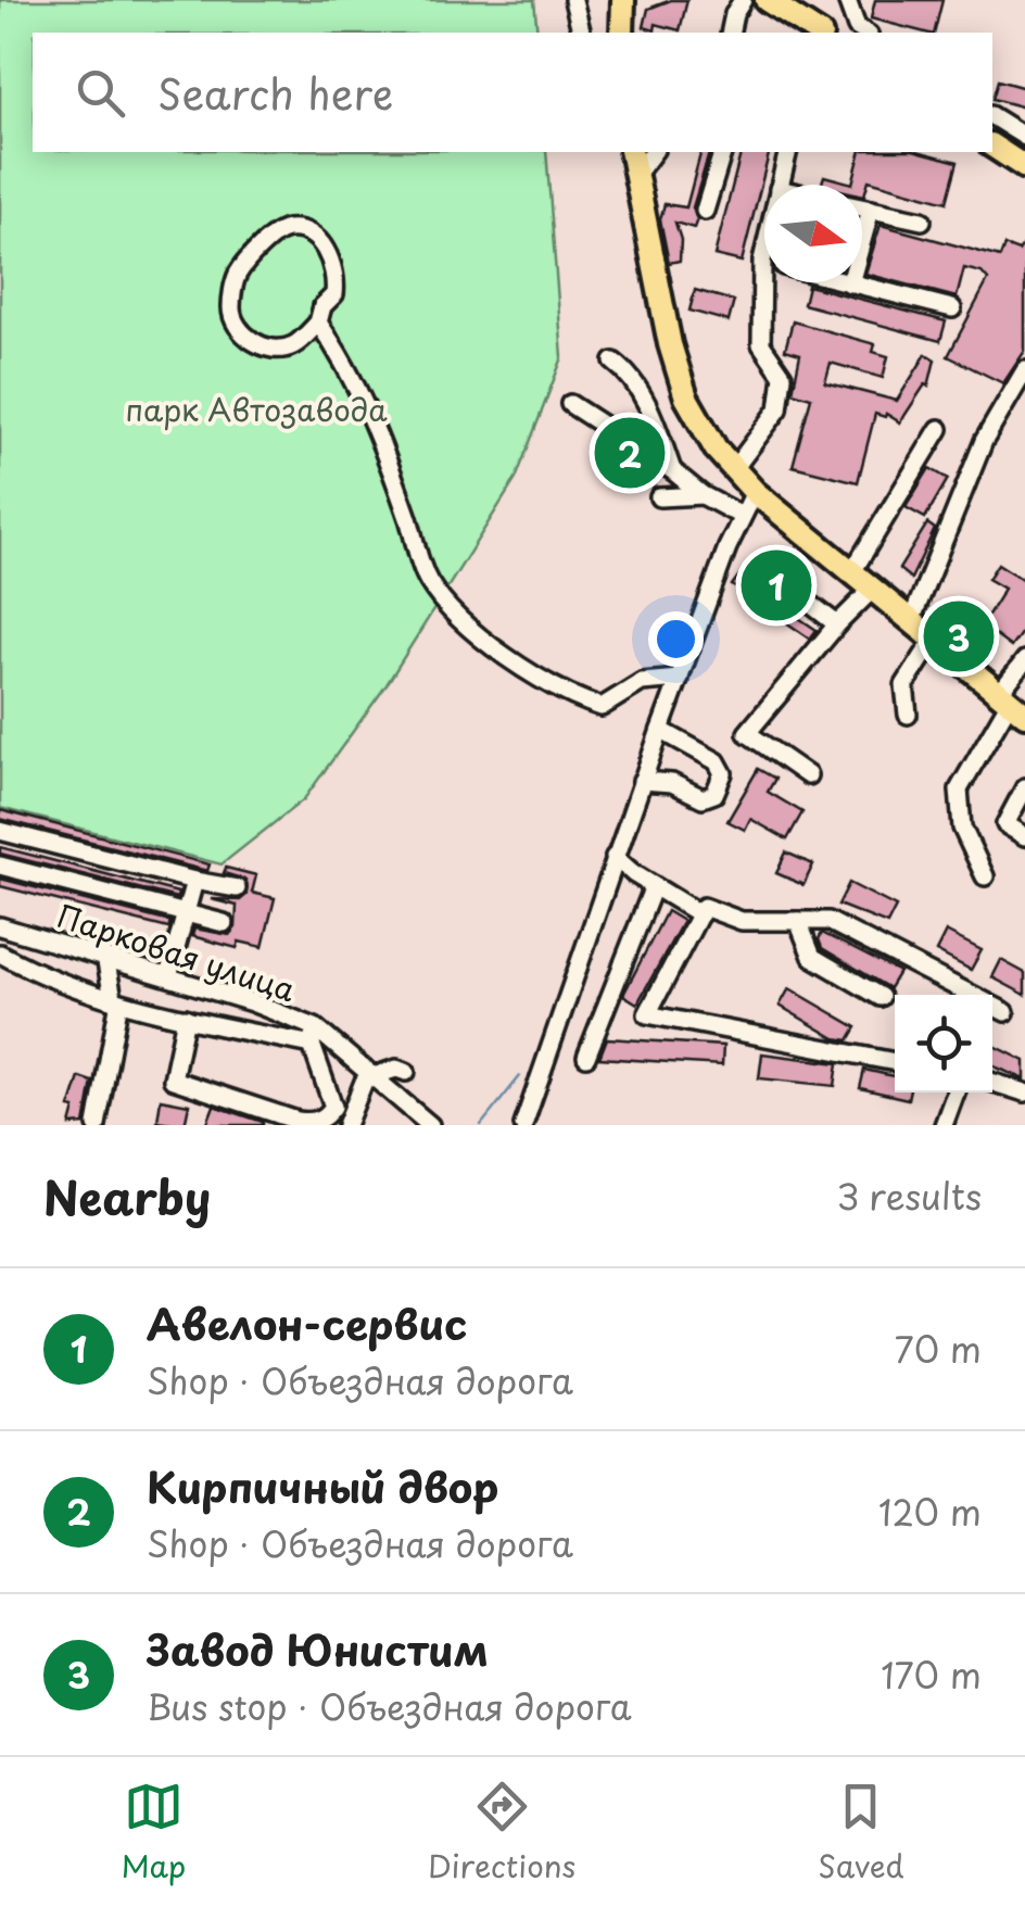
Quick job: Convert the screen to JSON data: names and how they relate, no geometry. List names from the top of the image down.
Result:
{
  "streets": {
    "street": ["Парковая улица"]
  },
  "parks": ["парк Автозавода"],
  "north": "right",
  "page": {
    "search": "Search here",
    "pins": ["2", "1", "3"],
    "heading": ["Nearby", "3 results"],
    "list": [
      {
        "mark": "1",
        "name": "Авелон-сервис",
        "note": "Shop · Объездная дорога",
        "value": "70 m"
      },
      {
        "mark": "2",
        "name": "Кирпичный двор",
        "note": "Shop · Объездная дорога",
        "value": "120 m"
      },
      {
        "mark": "3",
        "name": "Завод Юнистим",
        "note": "Bus stop · Объездная дорога",
        "value": "170 m"
      }
    ],
    "nav": ["Map", "Directions", "Saved"]
  }
}
